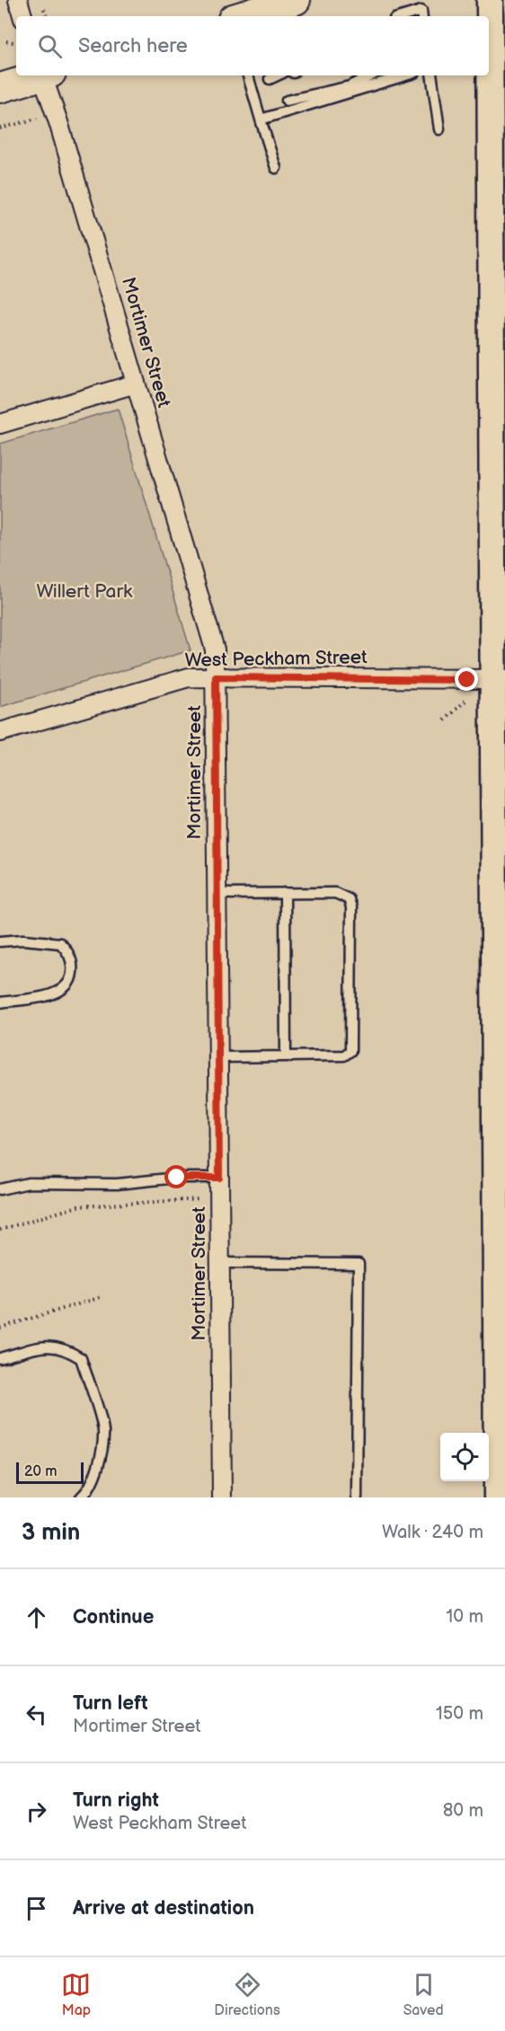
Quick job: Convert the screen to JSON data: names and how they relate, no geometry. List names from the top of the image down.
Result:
{
  "streets": {
    "street": ["Mortimer Street", "West Peckham Street"]
  },
  "crossings": [
    ["Mortimer Street", "West Peckham Street"]
  ],
  "parks": ["Willert Park"],
  "scale_bar": "20 m",
  "page": {
    "search": "Search here",
    "scale": "20 m",
    "heading": ["3 min", "Walk · 240 m"],
    "list": [
      ["Continue", "10 m"],
      ["Turn left", "Mortimer Street", "150 m"],
      ["Turn right", "West Peckham Street", "80 m"],
      "Arrive at destination"
    ],
    "nav": ["Map", "Directions", "Saved"]
  }
}
